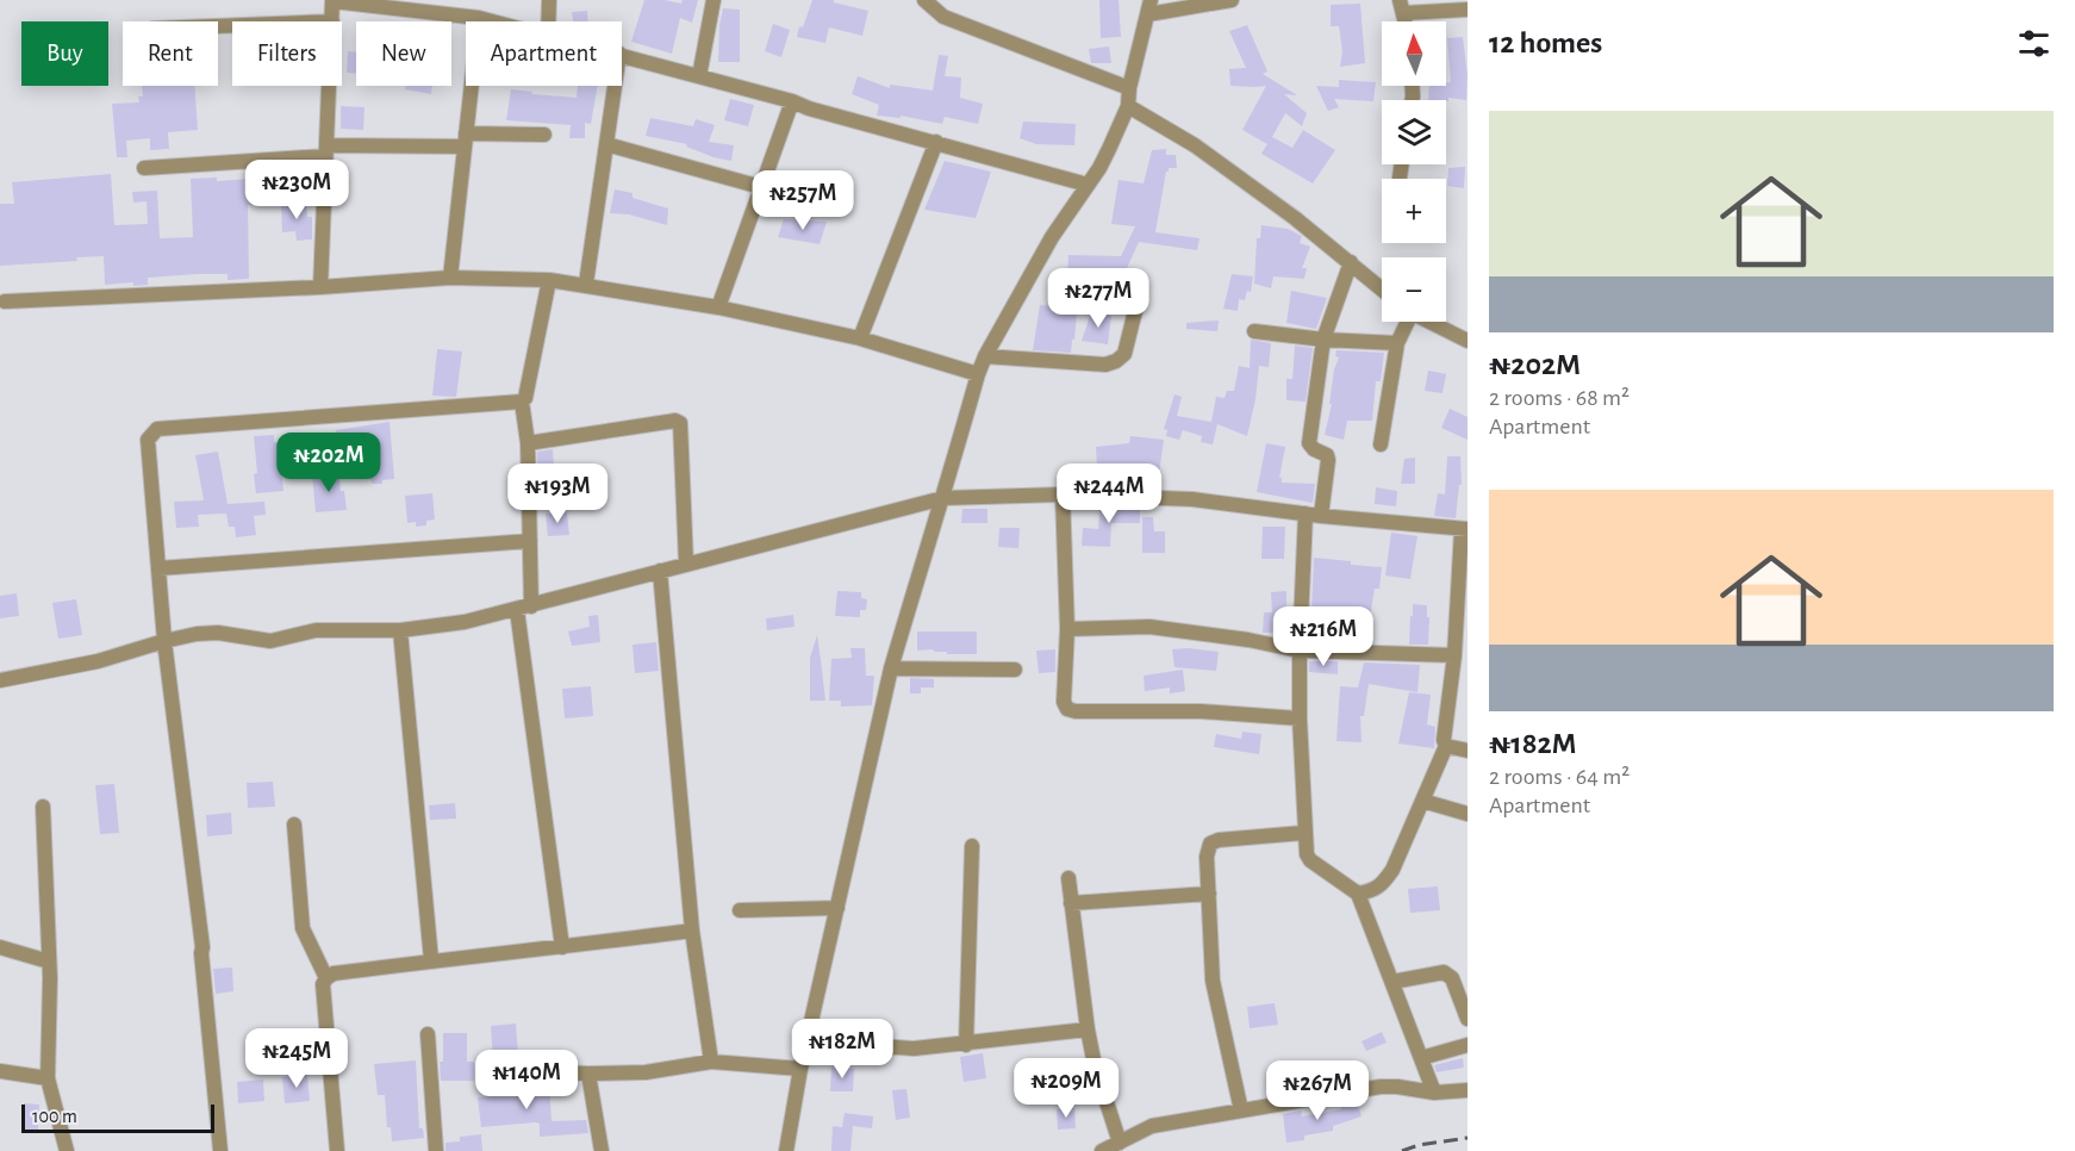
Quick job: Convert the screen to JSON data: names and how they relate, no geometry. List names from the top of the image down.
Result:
{
  "scale_bar": "100 m",
  "north": "top",
  "page": {
    "heading": "12 homes",
    "map_buttons": ["+", "−"],
    "chip": [
      "Buy",
      "Rent",
      "Filters",
      "New",
      "Apartment"
    ],
    "list": [
      {
        "name": "₦202M",
        "note": "2 rooms · 68 m² · Apartment"
      },
      {
        "name": "₦182M",
        "note": "2 rooms · 64 m² · Apartment"
      }
    ],
    "price": [
      "₦230M",
      "₦257M",
      "₦277M",
      "₦202M",
      "₦193M",
      "₦244M",
      "₦216M",
      "₦182M",
      "₦245M",
      "₦140M",
      "₦209M",
      "₦267M"
    ],
    "scale": "100 m"
  }
}
